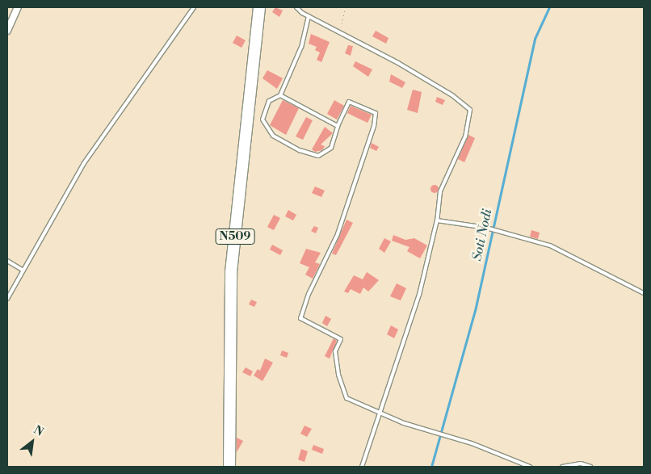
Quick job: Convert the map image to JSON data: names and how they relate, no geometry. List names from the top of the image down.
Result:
{
  "streets": {
    "highway": ["N509"]
  },
  "water": ["Soti Nodi"],
  "north": "top right"
}
